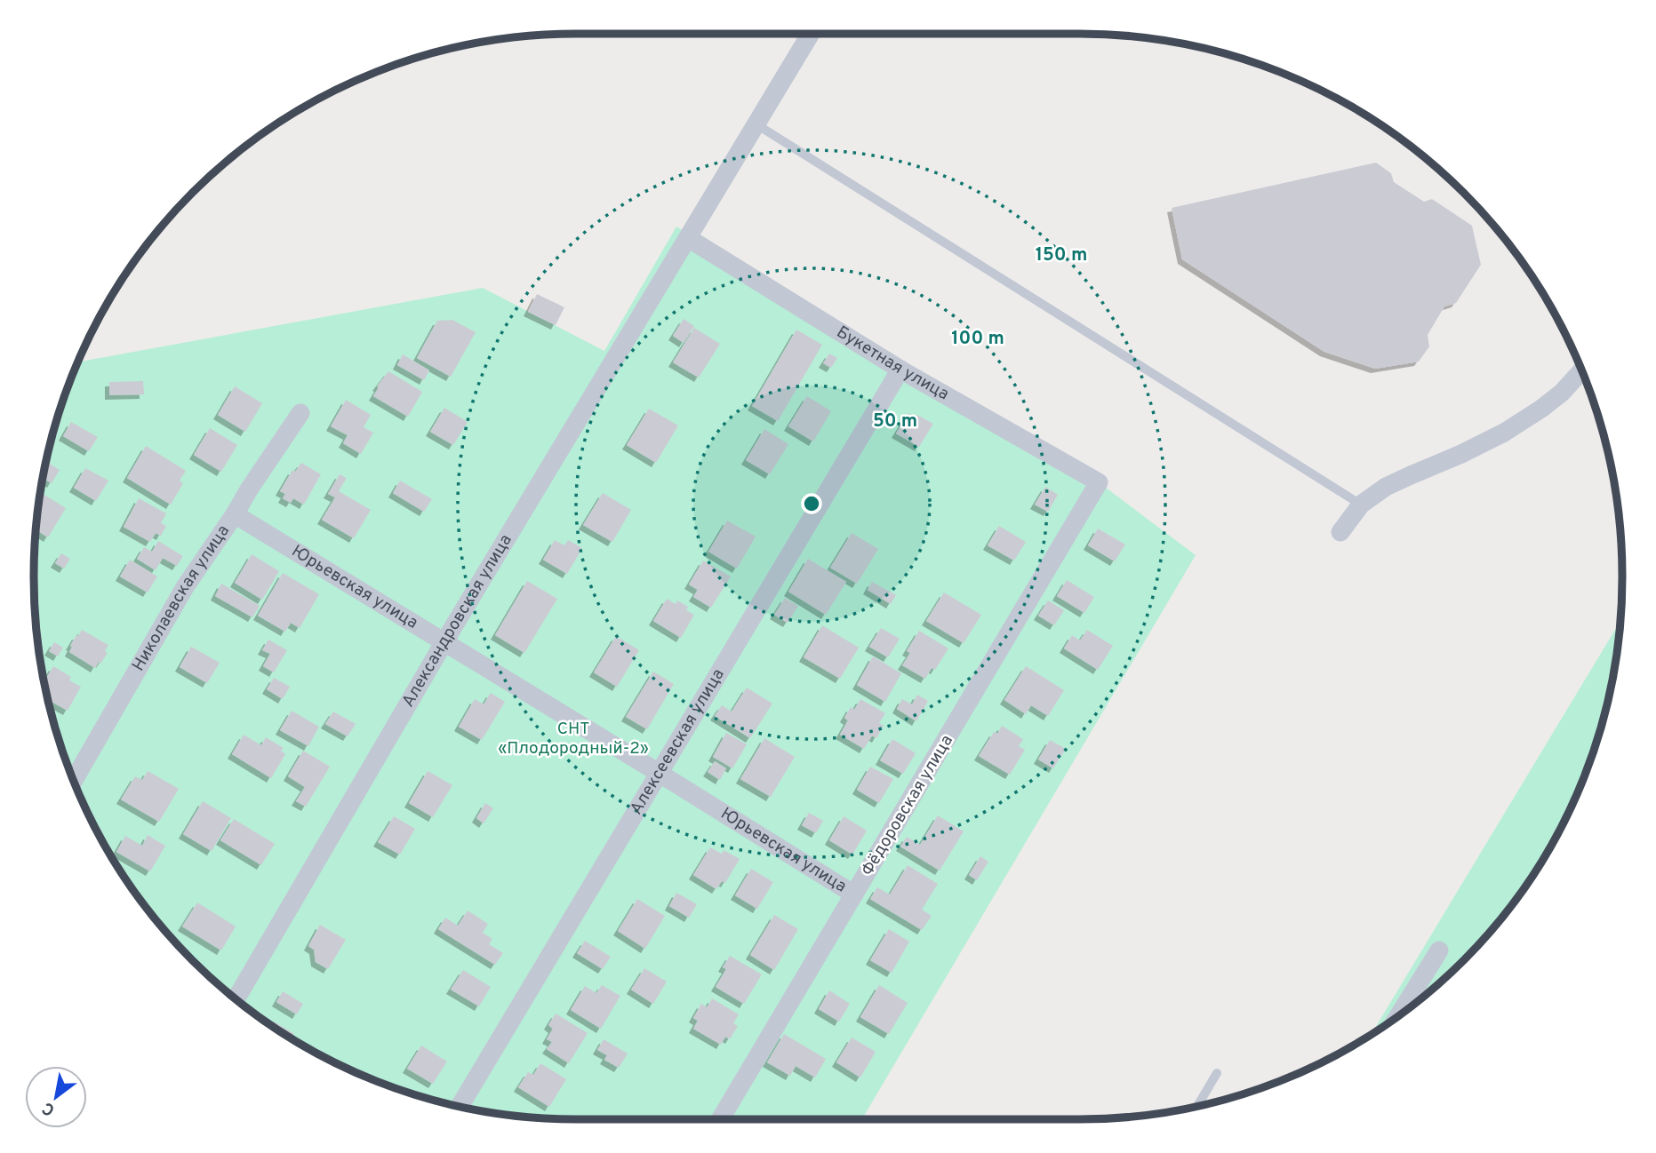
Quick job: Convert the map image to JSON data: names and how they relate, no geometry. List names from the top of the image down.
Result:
{
  "streets": {
    "street": [
      "Букетная улица",
      "Юрьевская улица",
      "Николаевская улица",
      "Александровская улица",
      "Алексеевская улица",
      "Фёдоровская улица"
    ]
  },
  "crossings": [
    ["Букетная улица", "Александровская улица"],
    ["Букетная улица", "Алексеевская улица"],
    ["Букетная улица", "Фёдоровская улица"],
    ["Юрьевская улица", "Николаевская улица"],
    ["Юрьевская улица", "Александровская улица"],
    ["Юрьевская улица", "Алексеевская улица"],
    ["Юрьевская улица", "Фёдоровская улица"]
  ],
  "parks": ["СНТ «Плодородный-2»"],
  "north": "bottom left",
  "rings": ["150 m", "100 m", "50 m"]
}
